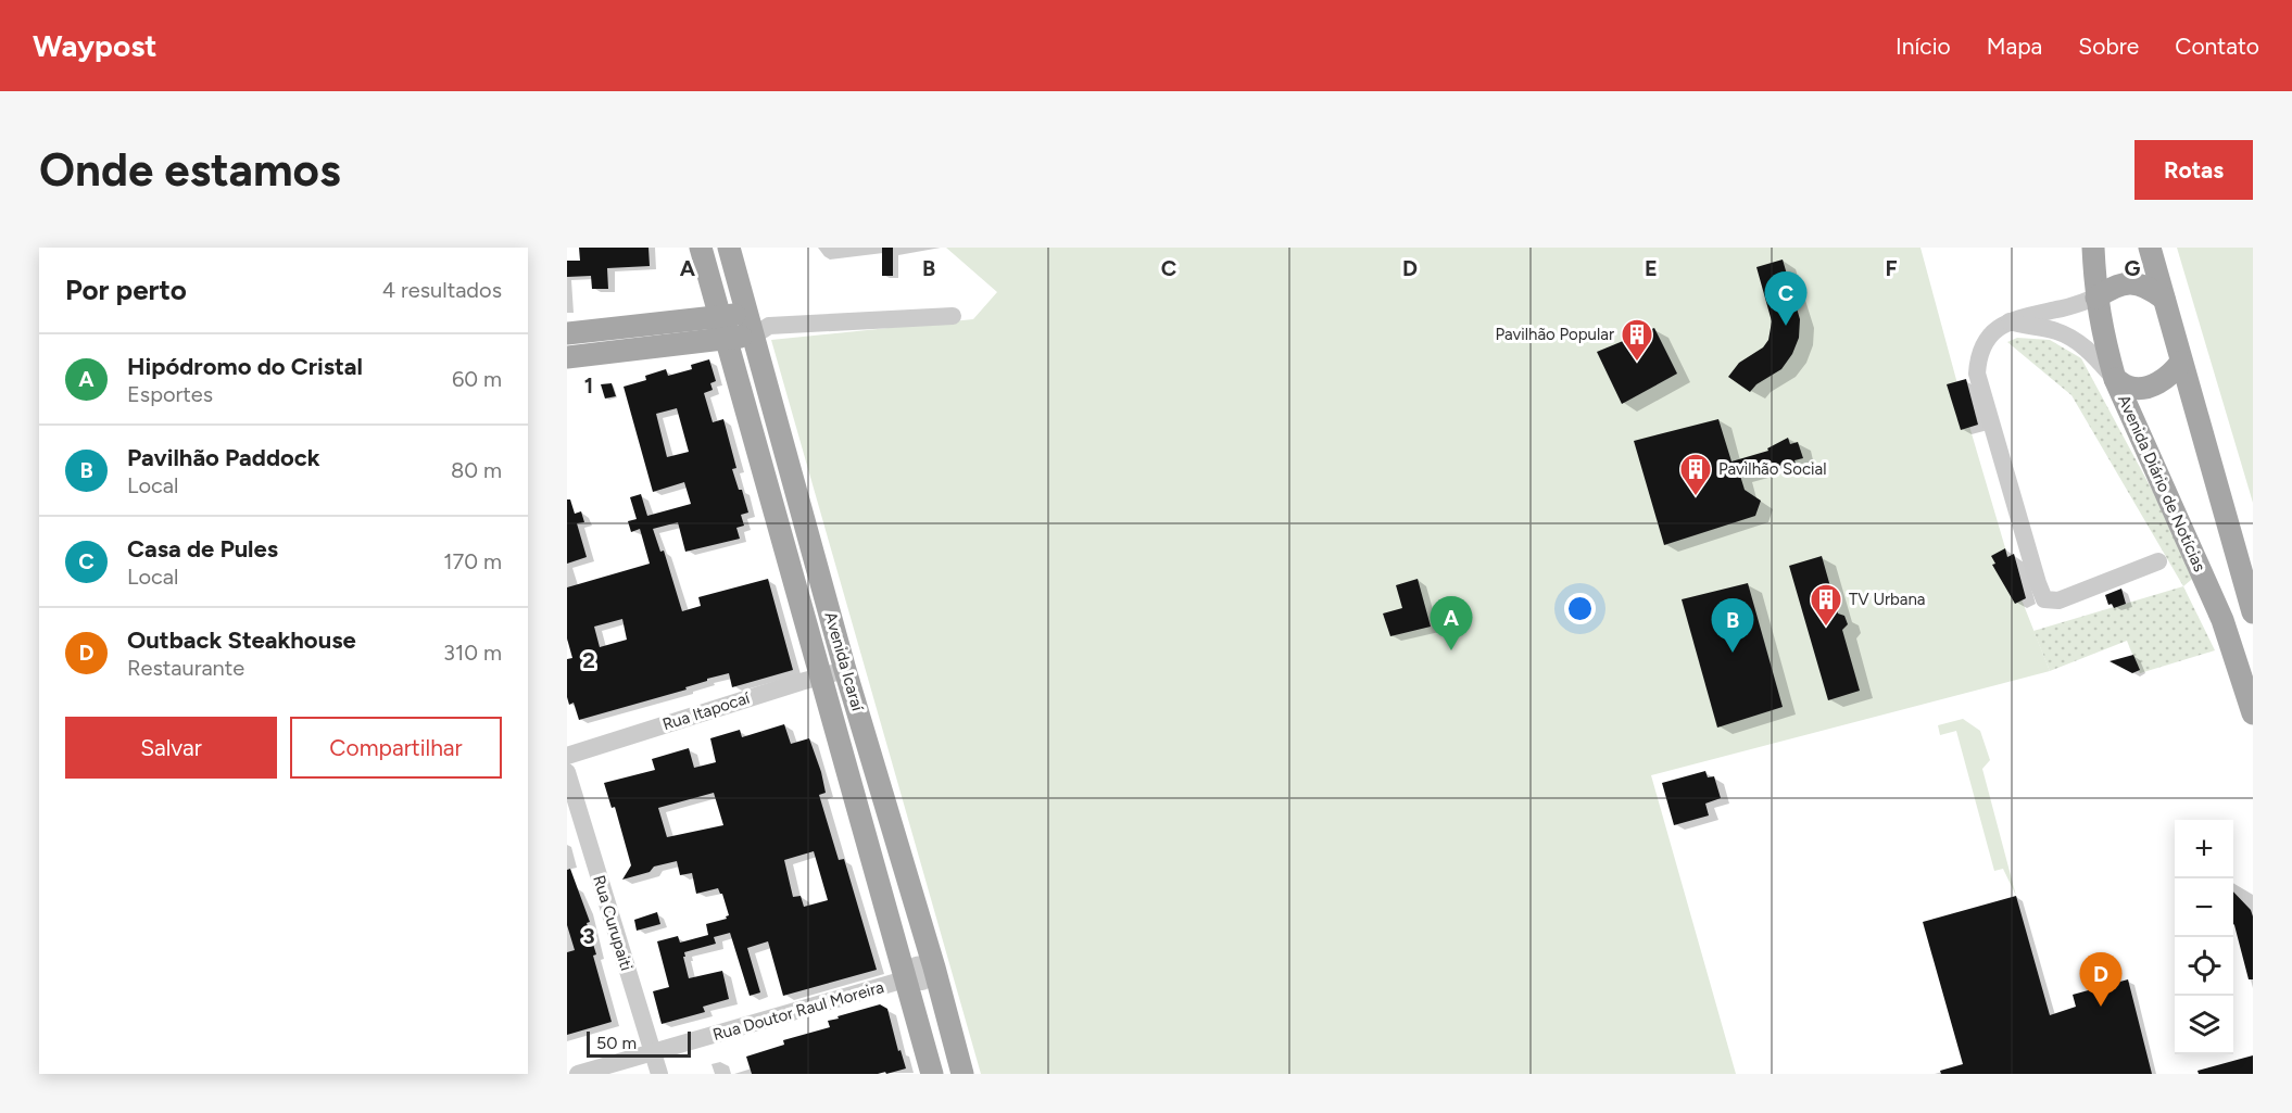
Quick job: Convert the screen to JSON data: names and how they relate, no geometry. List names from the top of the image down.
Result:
{
  "streets": {
    "main road": ["Avenida Diário de Notícias", "Avenida Icaraí"],
    "street": ["Rua Itapocaí", "Rua Curupaiti", "Rua Doutor Raul Moreira"]
  },
  "crossings": [
    ["Avenida Icaraí", "Rua Itapocaí"],
    ["Avenida Icaraí", "Rua Doutor Raul Moreira"],
    ["Rua Curupaiti", "Rua Doutor Raul Moreira"]
  ],
  "places": {
    "building": ["Pavilhão Popular", "Pavilhão Social", "TV Urbana"]
  },
  "scale_bar": "50 m",
  "page": {
    "header": "Waypost",
    "nav": [
      "Início",
      "Mapa",
      "Sobre",
      "Contato"
    ],
    "buttons": [
      "Rotas",
      ["Salvar", "Compartilhar"]
    ],
    "title": "Onde estamos",
    "heading": ["Por perto", "4 resultados"],
    "pins": [
      "C",
      "A",
      "B",
      "D"
    ],
    "list": [
      {
        "mark": "A",
        "name": "Hipódromo do Cristal",
        "note": "Esportes",
        "value": "60 m"
      },
      {
        "mark": "B",
        "name": "Pavilhão Paddock",
        "note": "Local",
        "value": "80 m"
      },
      {
        "mark": "C",
        "name": "Casa de Pules",
        "note": "Local",
        "value": "170 m"
      },
      {
        "mark": "D",
        "name": "Outback Steakhouse",
        "note": "Restaurante",
        "value": "310 m"
      }
    ],
    "map_buttons": ["+", "−"],
    "scale": "50 m"
  },
  "grid": {
    "columns": [
      "A",
      "B",
      "C",
      "D",
      "E",
      "F",
      "G"
    ],
    "rows": ["1", "2", "3"]
  }
}
